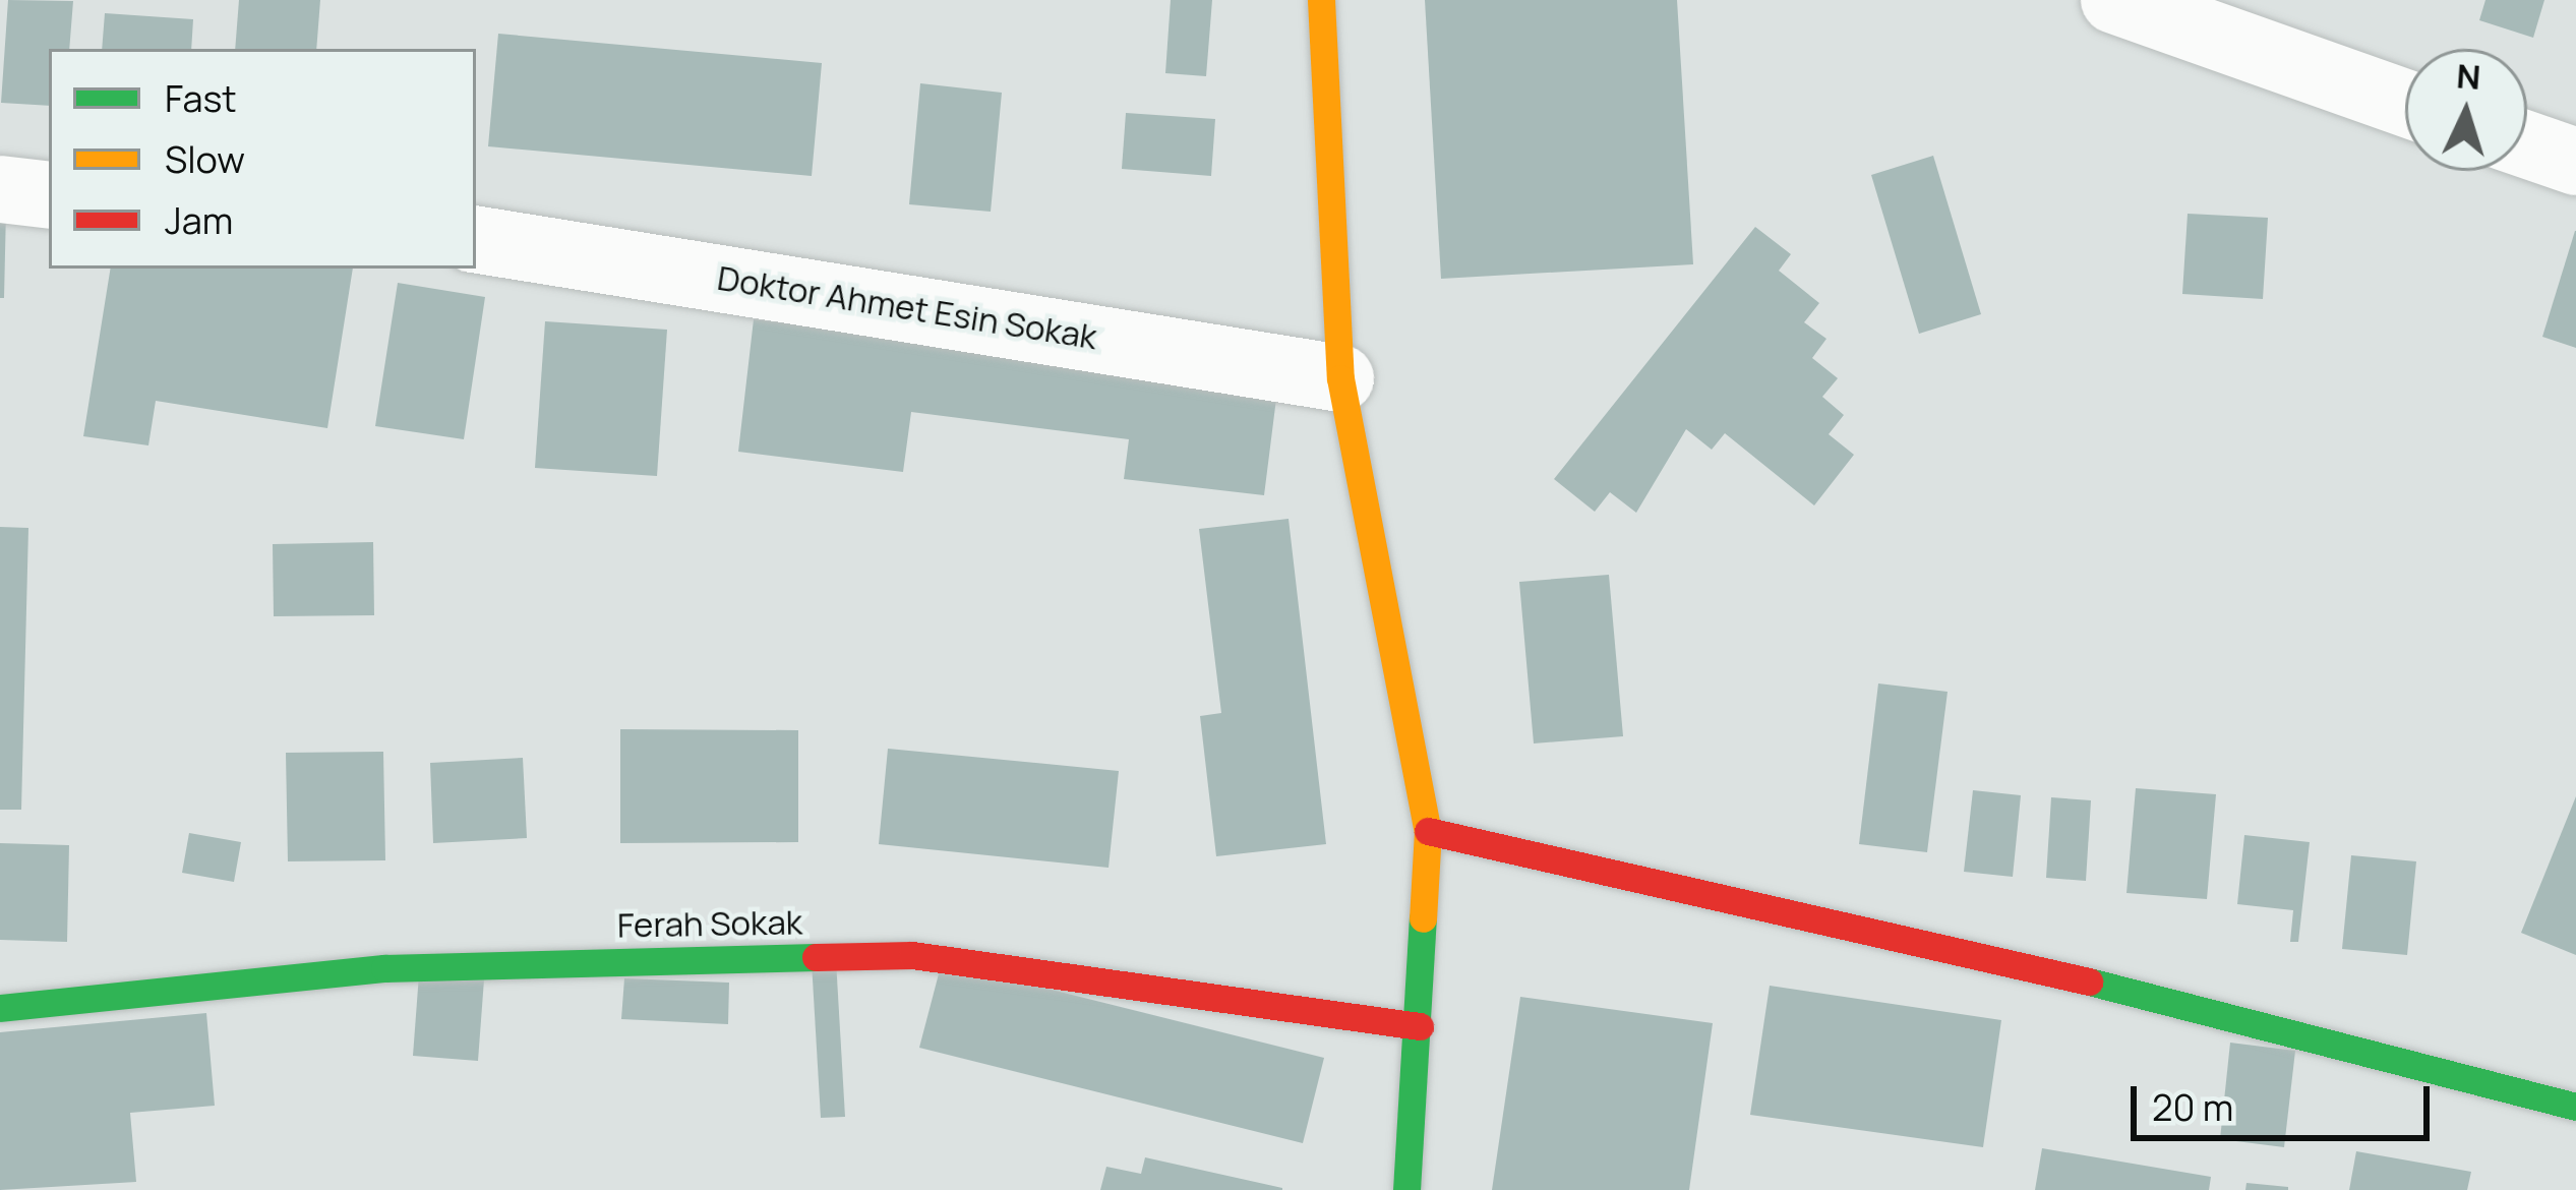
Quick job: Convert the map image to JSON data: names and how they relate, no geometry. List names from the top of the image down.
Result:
{
  "streets": {
    "street": ["Doktor Ahmet Esin Sokak", "Ferah Sokak"]
  },
  "legend": ["Fast", "Slow", "Jam"],
  "scale_bar": "20 m",
  "north": "top"
}
